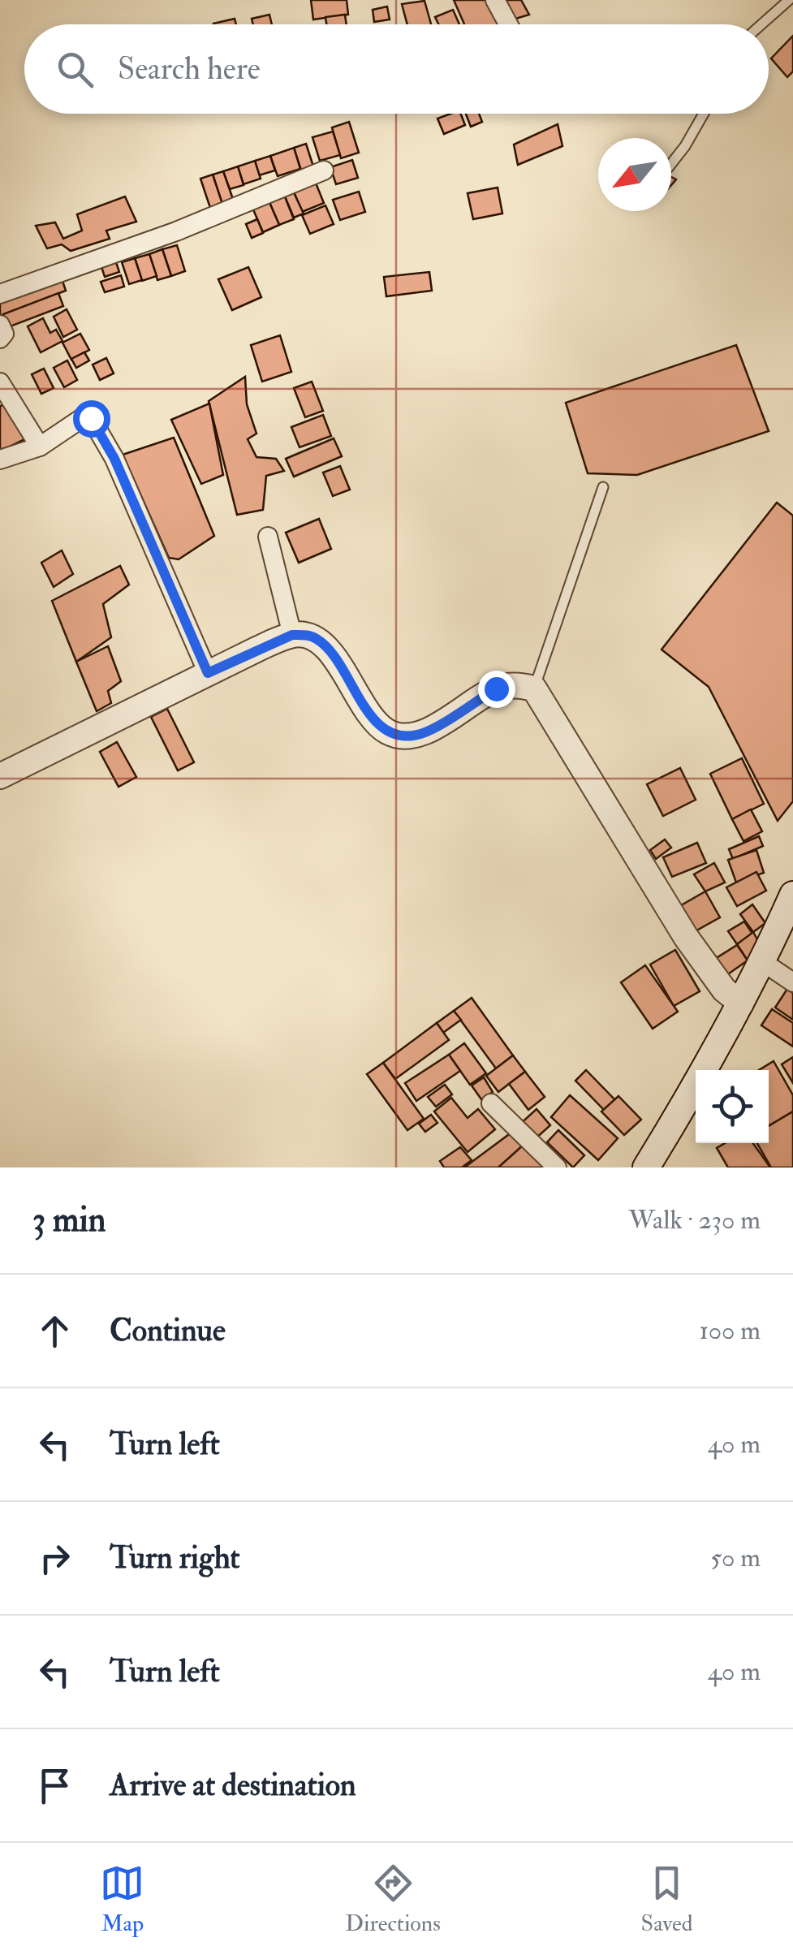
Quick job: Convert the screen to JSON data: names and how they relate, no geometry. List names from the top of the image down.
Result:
{
  "north": "bottom left",
  "page": {
    "search": "Search here",
    "heading": ["3 min", "Walk · 230 m"],
    "list": [
      ["Continue", "100 m"],
      ["Turn left", "40 m"],
      ["Turn right", "50 m"],
      ["Turn left", "40 m"],
      "Arrive at destination"
    ],
    "nav": ["Map", "Directions", "Saved"]
  }
}
